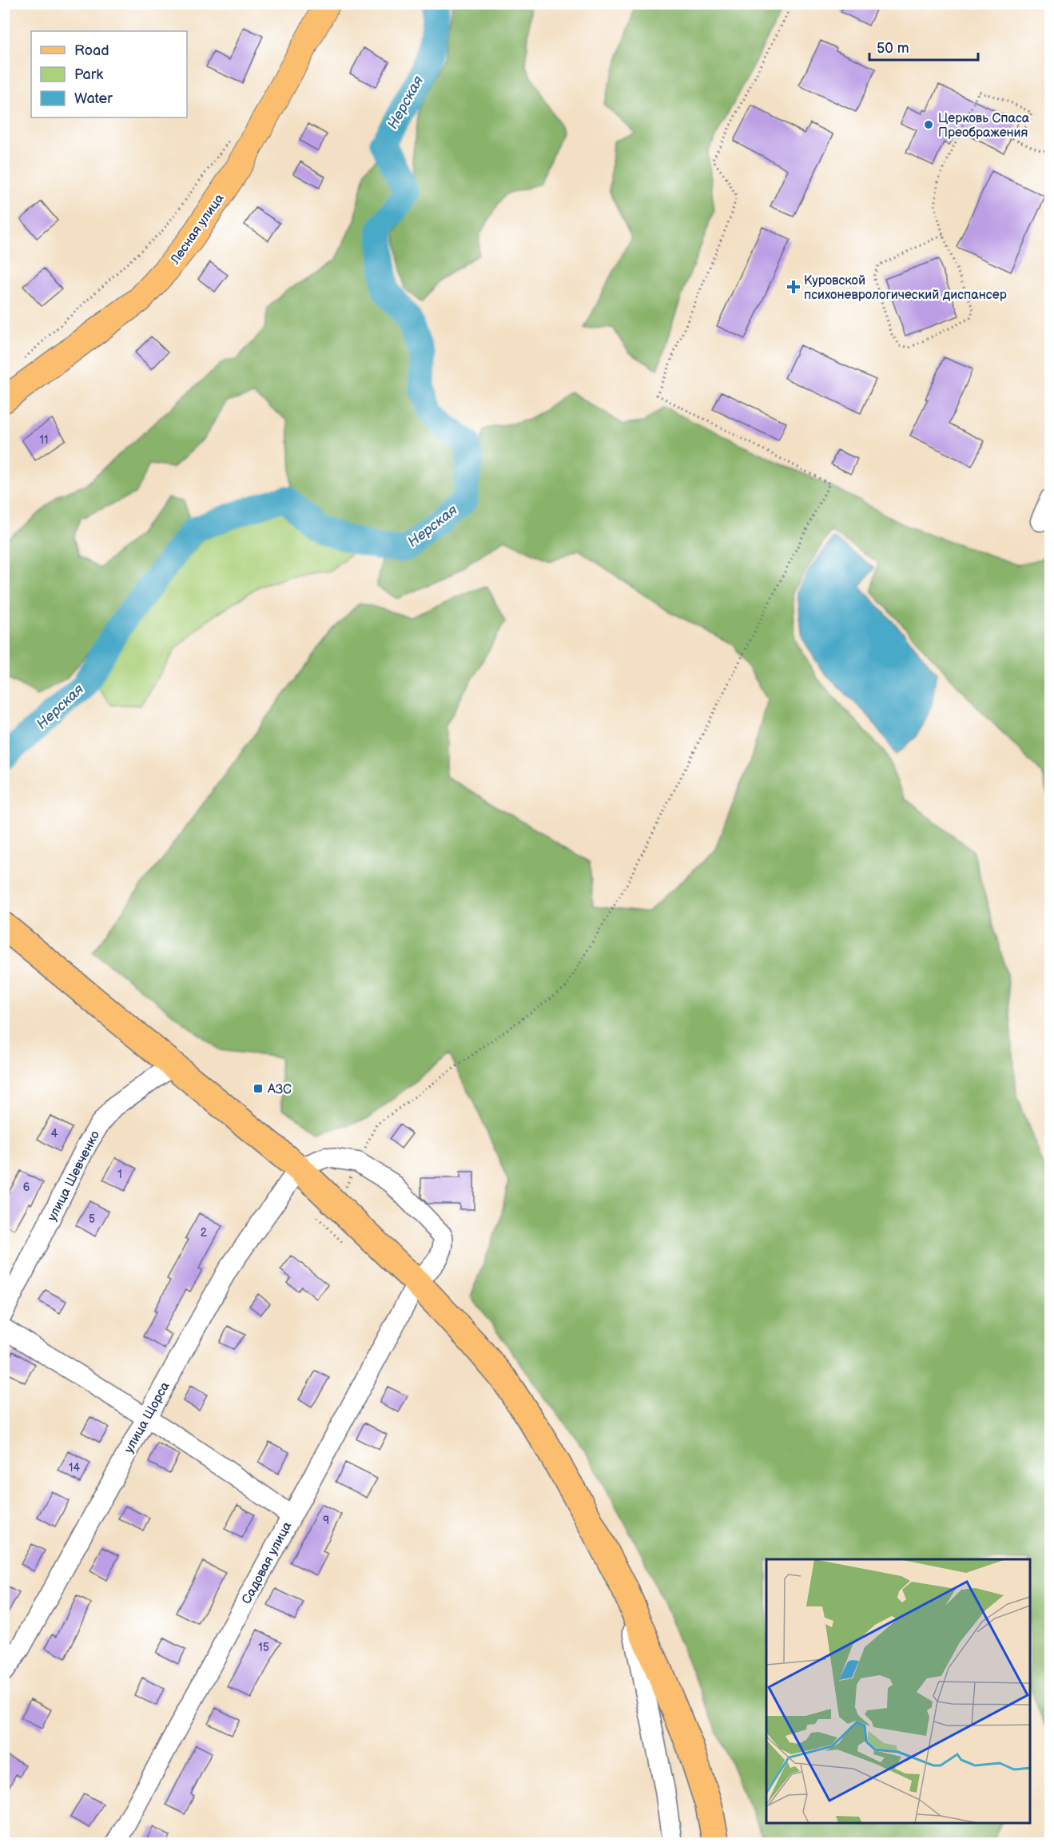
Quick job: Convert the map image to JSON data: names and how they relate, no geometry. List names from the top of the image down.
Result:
{
  "streets": {
    "main road": ["Лесная улица"],
    "street": ["улица Шевченко", "улица Щорса", "Садовая улица"]
  },
  "water": ["Нерская"],
  "places": {
    "other": ["Церковь Спаса Преображения"],
    "health": ["Куровской психоневрологический диспансер"],
    "transit": ["АЗС"]
  },
  "house_numbers": [
    "11",
    "4",
    "1",
    "6",
    "5",
    "2",
    "14",
    "9",
    "15"
  ],
  "legend": ["Road", "Park", "Water"],
  "scale_bar": "50 m"
}
